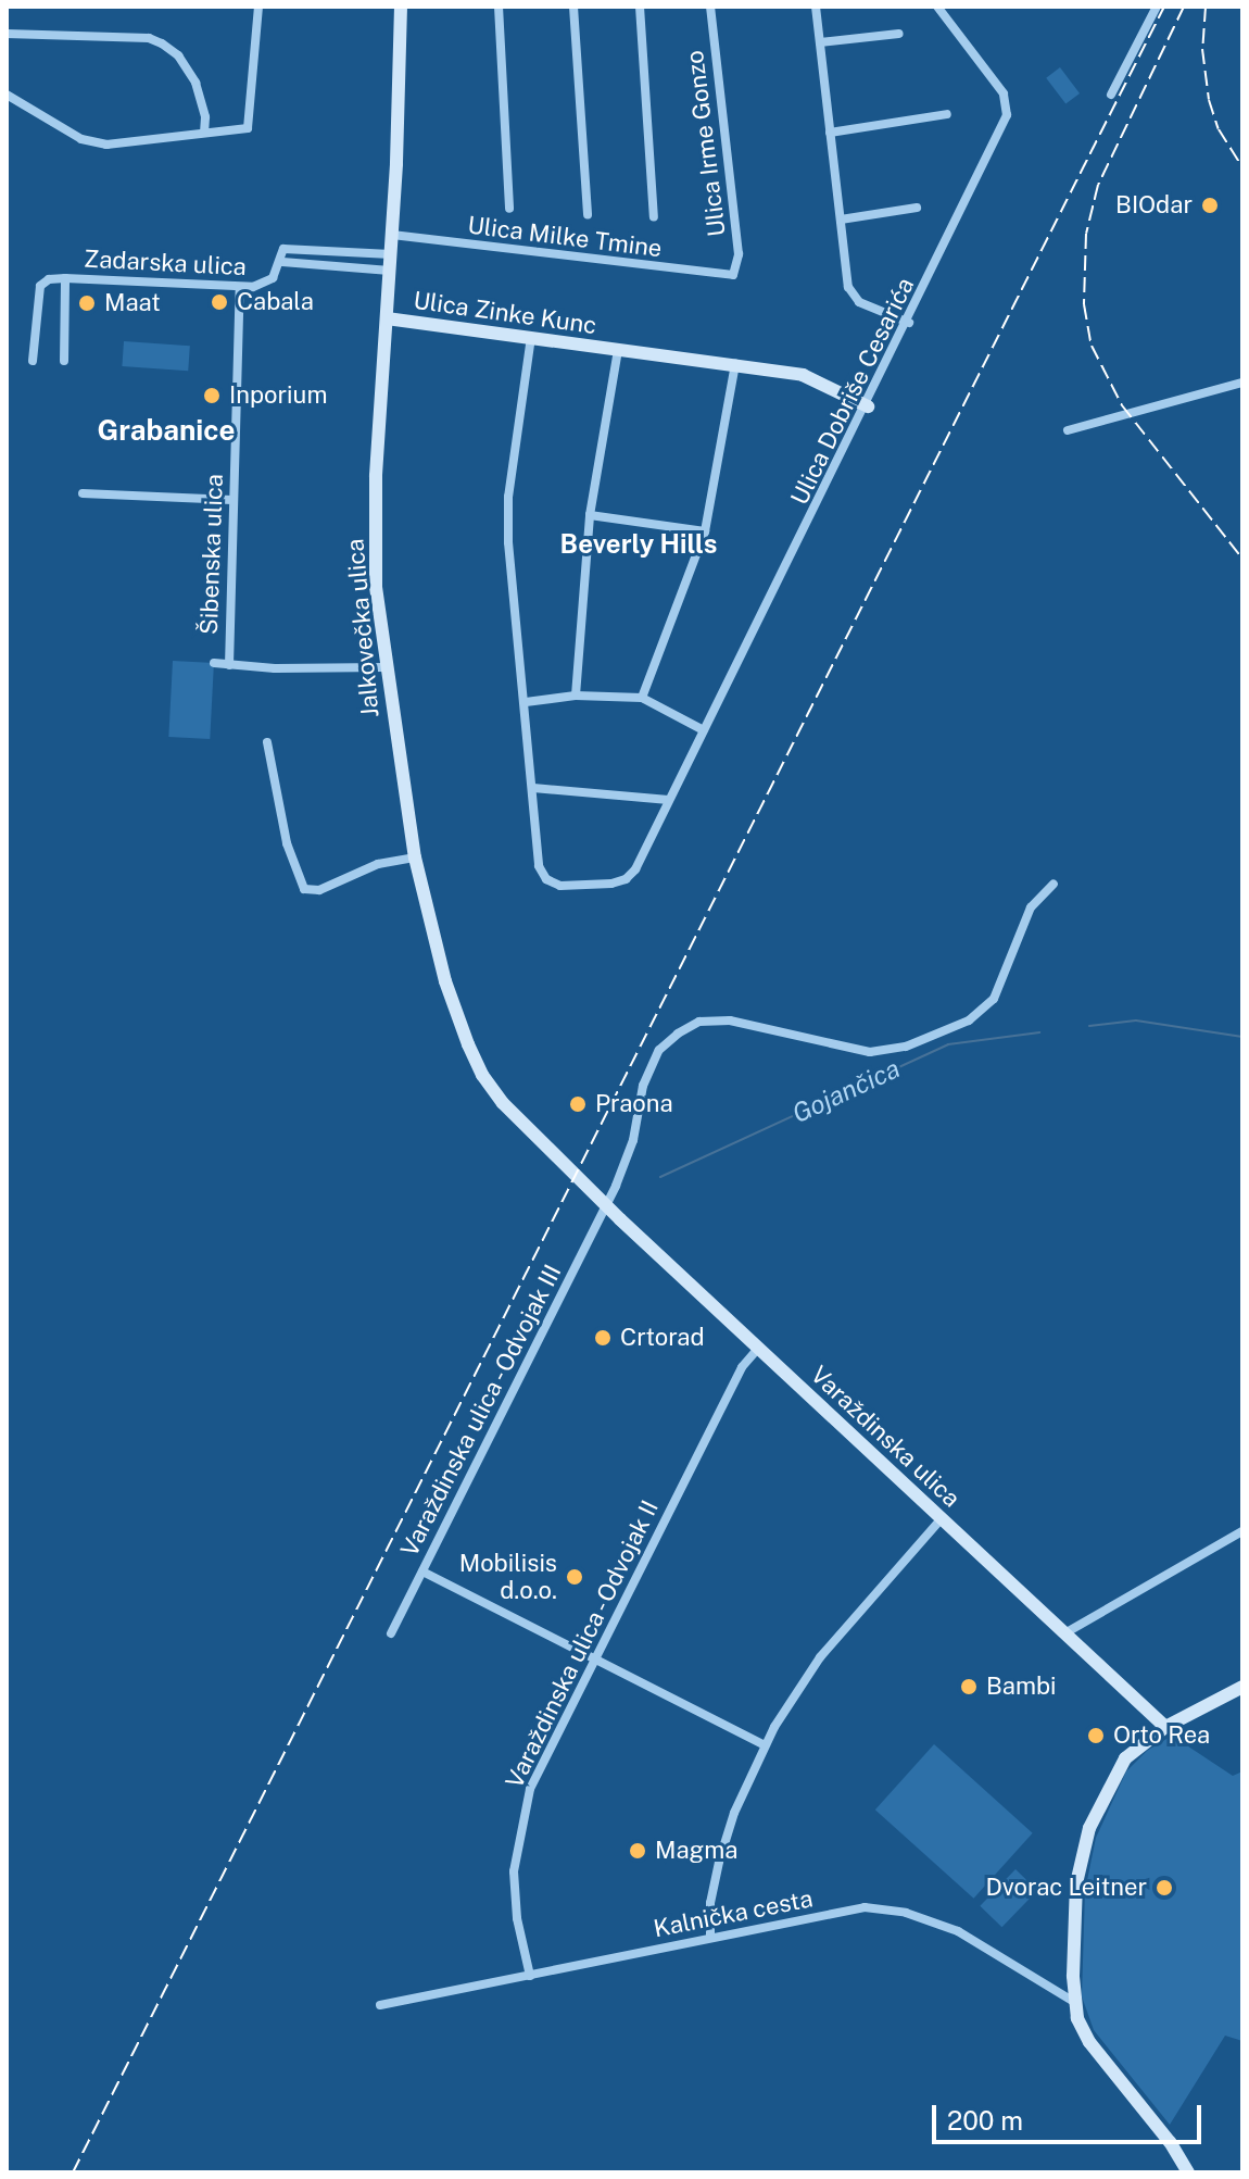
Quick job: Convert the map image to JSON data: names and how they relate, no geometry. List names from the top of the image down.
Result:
{
  "streets": {
    "main road": ["Ulica Zinke Kunc", "Jalkovečka ulica", "Varaždinska ulica"],
    "street": [
      "Ulica Irme Gonzo",
      "Ulica Milke Tmine",
      "Zadarska ulica",
      "Ulica Dobriše Cesarića",
      "Šibenska ulica",
      "Varaždinska ulica - Odvojak III",
      "Varaždinska ulica - Odvojak II",
      "Kalnička cesta"
    ]
  },
  "crossings": [
    ["Ulica Irme Gonzo", "Ulica Milke Tmine"],
    ["Ulica Milke Tmine", "Jalkovečka ulica"],
    ["Zadarska ulica", "Šibenska ulica"],
    ["Zadarska ulica", "Jalkovečka ulica"],
    ["Ulica Zinke Kunc", "Ulica Dobriše Cesarića"],
    ["Ulica Zinke Kunc", "Jalkovečka ulica"],
    ["Jalkovečka ulica", "Varaždinska ulica"],
    ["Varaždinska ulica - Odvojak III", "Varaždinska ulica"],
    ["Varaždinska ulica", "Varaždinska ulica - Odvojak II"],
    ["Varaždinska ulica - Odvojak II", "Kalnička cesta"]
  ],
  "districts": ["Grabanice", "Beverly Hills"],
  "water": ["Gojančica"],
  "places": [
    "BIOdar",
    "Cabala",
    "Maat",
    "Inporium",
    "Praona",
    "Crtorad",
    "Mobilisis d.o.o.",
    "Bambi",
    "Orto Rea",
    "Magma",
    "Dvorac Leitner"
  ],
  "scale_bar": "200 m"
}
